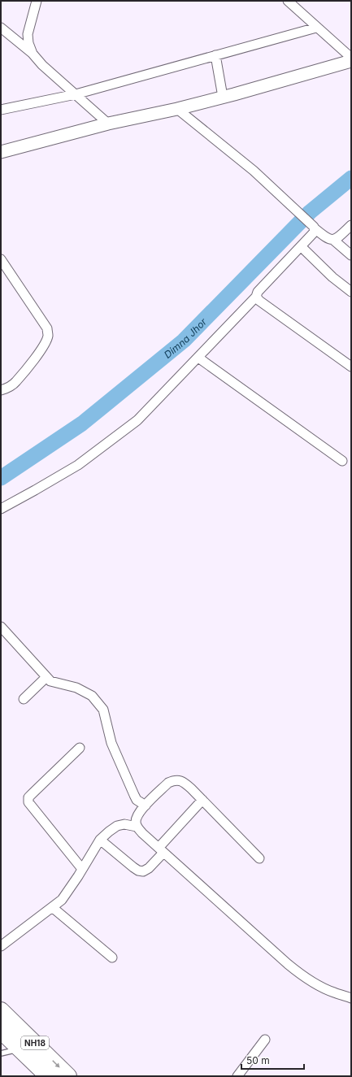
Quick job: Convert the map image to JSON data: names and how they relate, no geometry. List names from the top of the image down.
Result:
{
  "streets": {
    "highway": ["NH18"]
  },
  "water": ["Dimna Jhor"],
  "scale_bar": "50 m"
}
